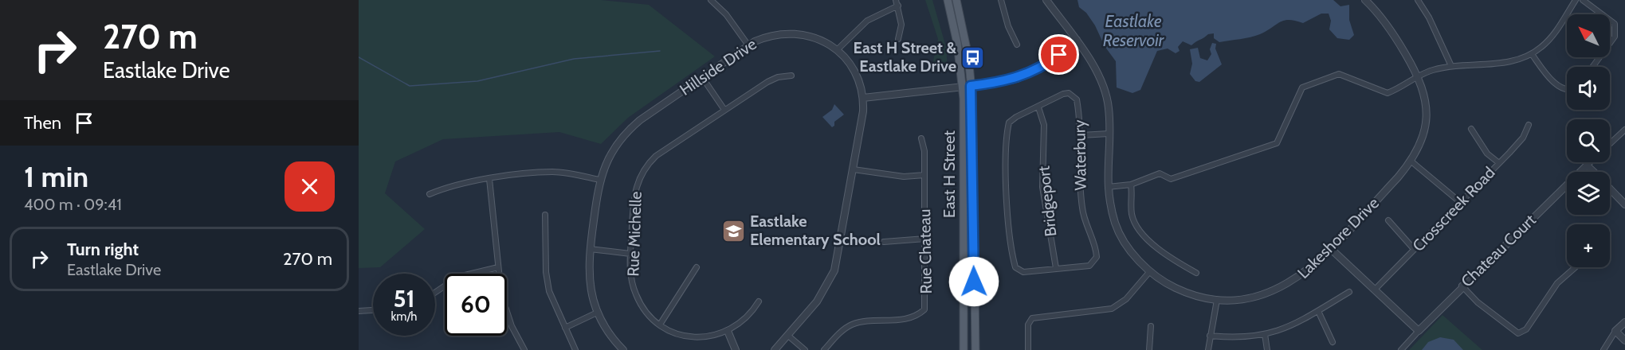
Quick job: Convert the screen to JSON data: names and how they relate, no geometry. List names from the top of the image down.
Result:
{
  "streets": {
    "main road": ["East H Street"],
    "street": [
      "Hillside Drive",
      "Waterbury",
      "Bridgeport",
      "Crosscreek Road",
      "Rue Michelle",
      "Lakeshore Drive",
      "Chateau Court",
      "Rue Chateau"
    ]
  },
  "crossings": [
    ["Waterbury", "Bridgeport"]
  ],
  "water": ["Eastlake Reservoir"],
  "places": {
    "bus stop": ["East H Street & Eastlake Drive"],
    "school or university": ["Eastlake Elementary School"]
  },
  "north": "top left",
  "page": {
    "turn": ["270 m", "Eastlake Drive"],
    "map_buttons": "+",
    "then": "Then",
    "heading": ["1 min", "400 m · 09:41"],
    "list": [
      {
        "name": "Turn right",
        "note": "Eastlake Drive",
        "value": "270 m"
      }
    ],
    "speed": "51 km/h",
    "limit": "60"
  }
}
